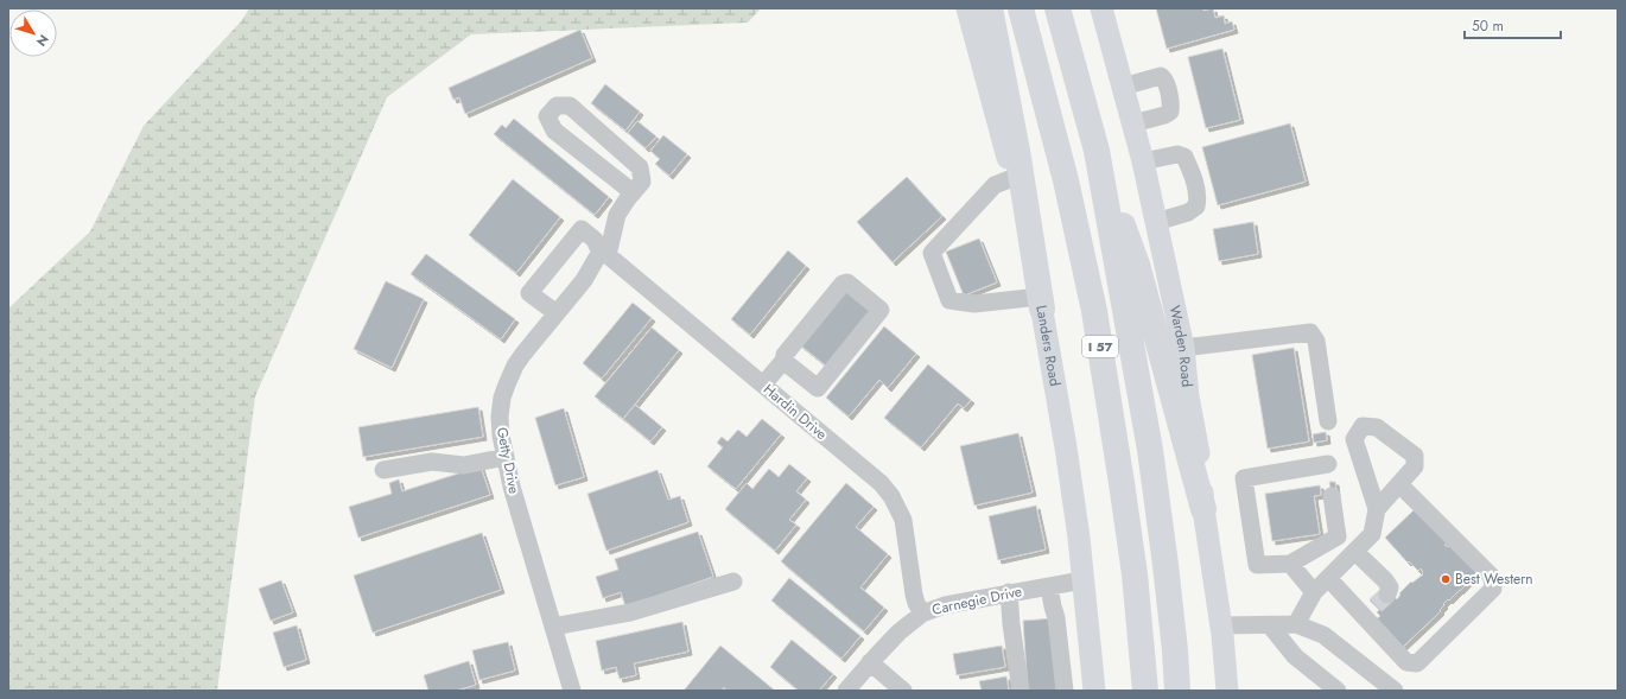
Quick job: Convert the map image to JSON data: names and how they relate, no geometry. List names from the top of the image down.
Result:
{
  "streets": {
    "highway": ["I 57"],
    "main road": ["Landers Road", "Warden Road"],
    "street": ["Hardin Drive", "Getty Drive", "Carnegie Drive"]
  },
  "crossings": [
    ["Landers Road", "Carnegie Drive"],
    ["Hardin Drive", "Getty Drive"],
    ["Hardin Drive", "Carnegie Drive"]
  ],
  "places": ["Best Western"],
  "scale_bar": "50 m",
  "north": "bottom right"
}
